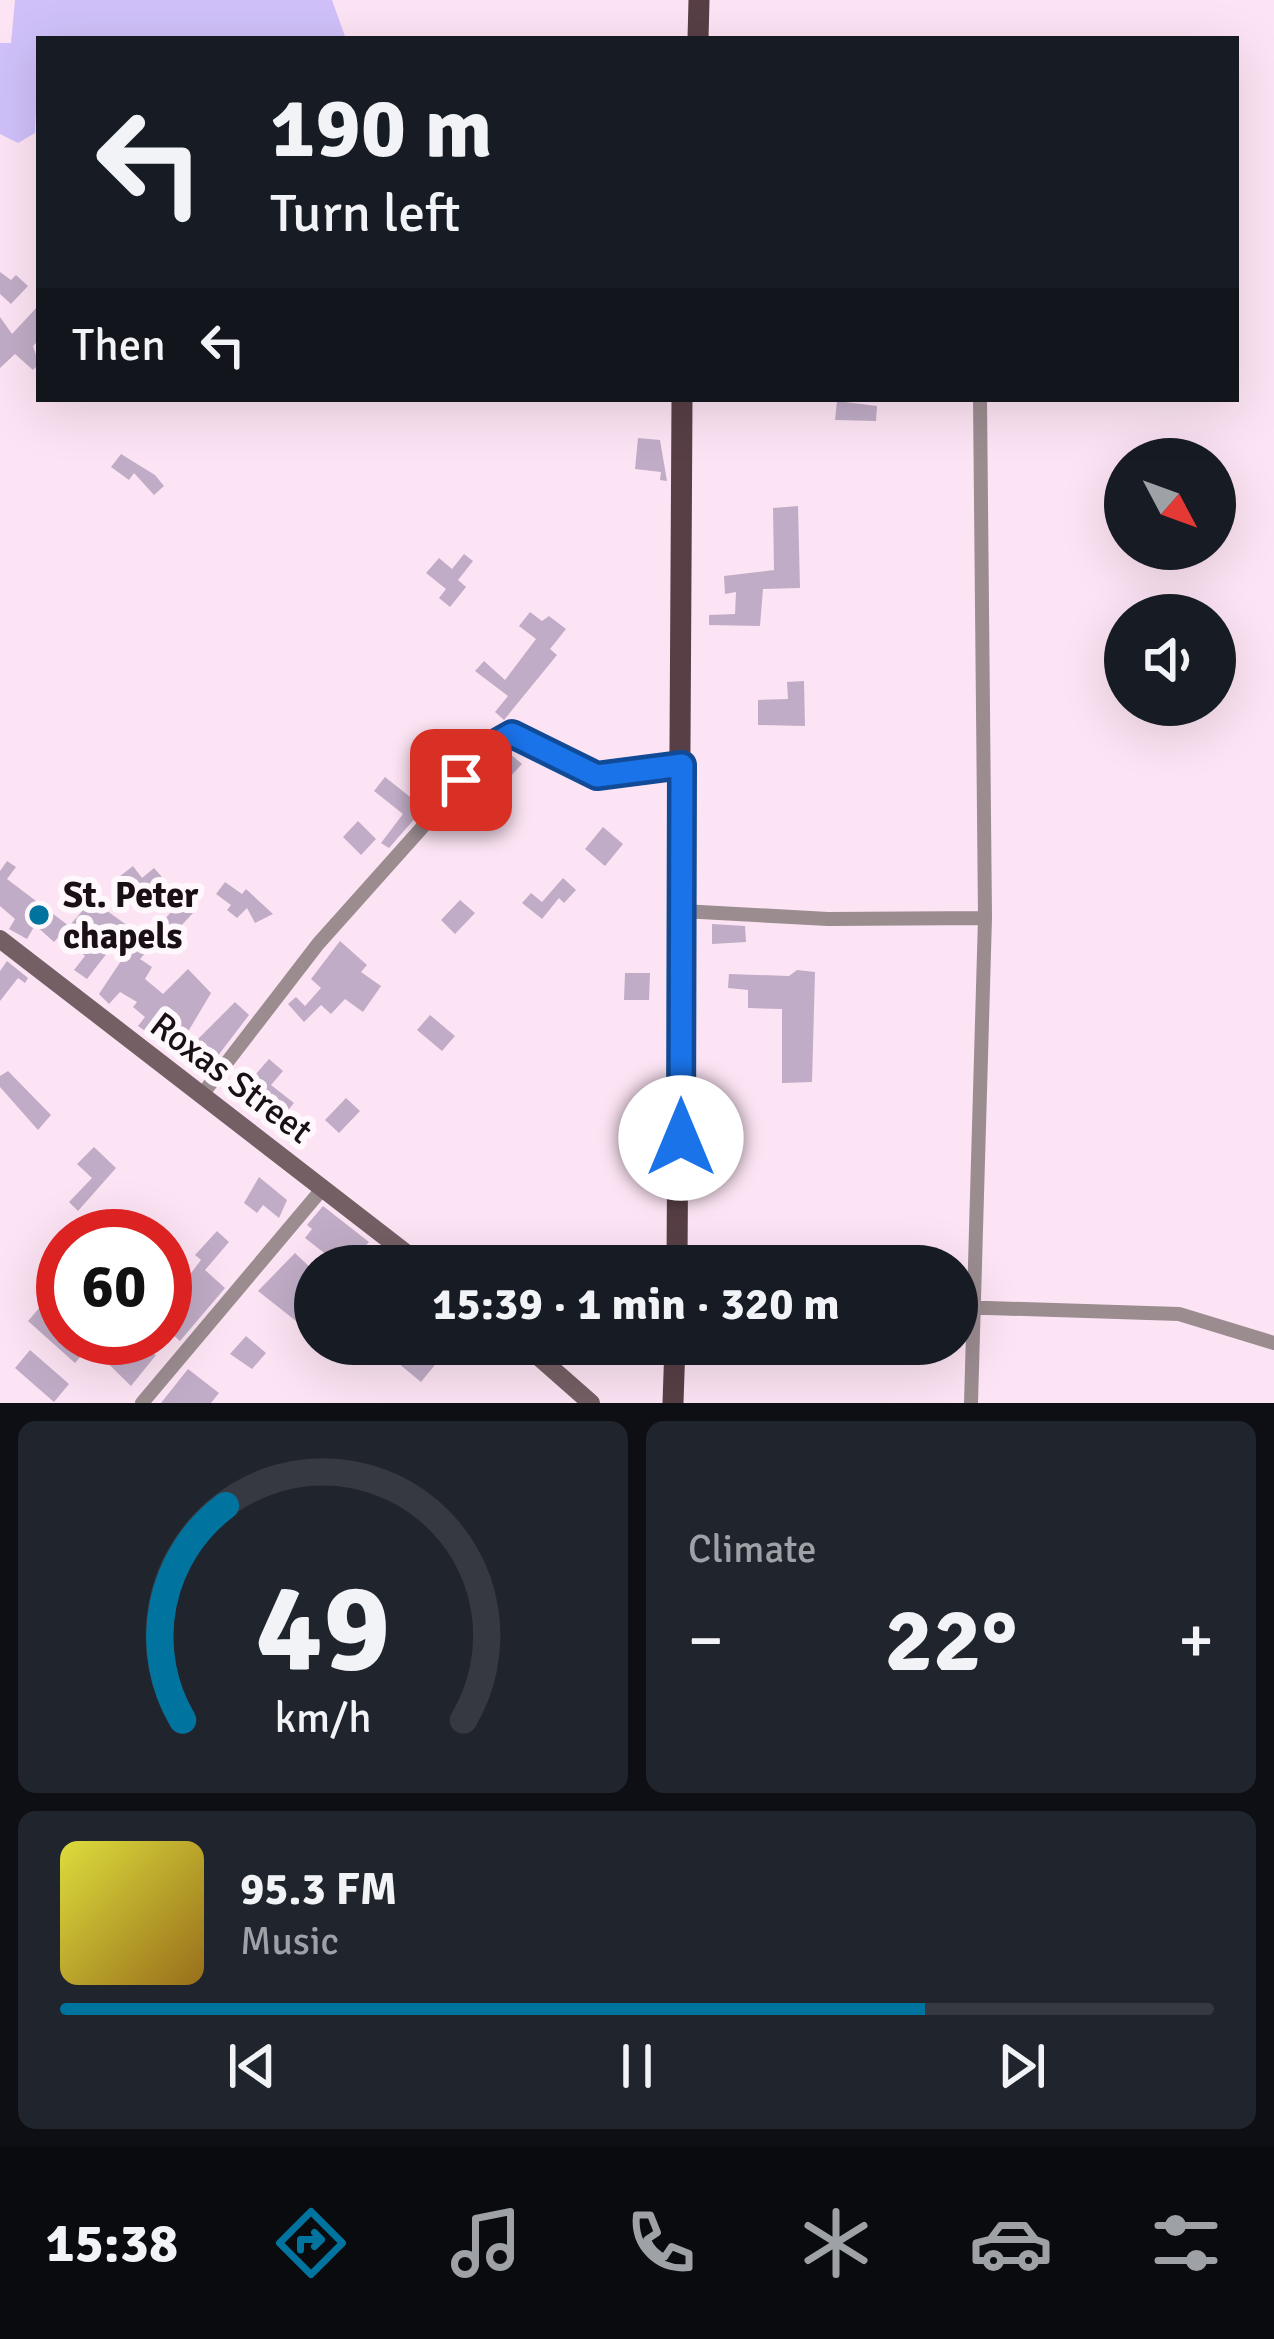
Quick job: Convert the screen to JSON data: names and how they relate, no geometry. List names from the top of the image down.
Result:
{
  "streets": {
    "main road": ["Roxas Street"]
  },
  "places": ["St. Peter chapels"],
  "north": "bottom right",
  "page": {
    "turn": ["190 m", "Turn left"],
    "then": "Then",
    "limit": "60",
    "trip": "15:39 · 1 min · 320 m",
    "tile": "Climate",
    "heat": ["−", "22°", "+"],
    "song": ["95.3 FM", "Music"],
    "tabs": "15:38",
    "gauge": ["49", "km/h"]
  }
}
